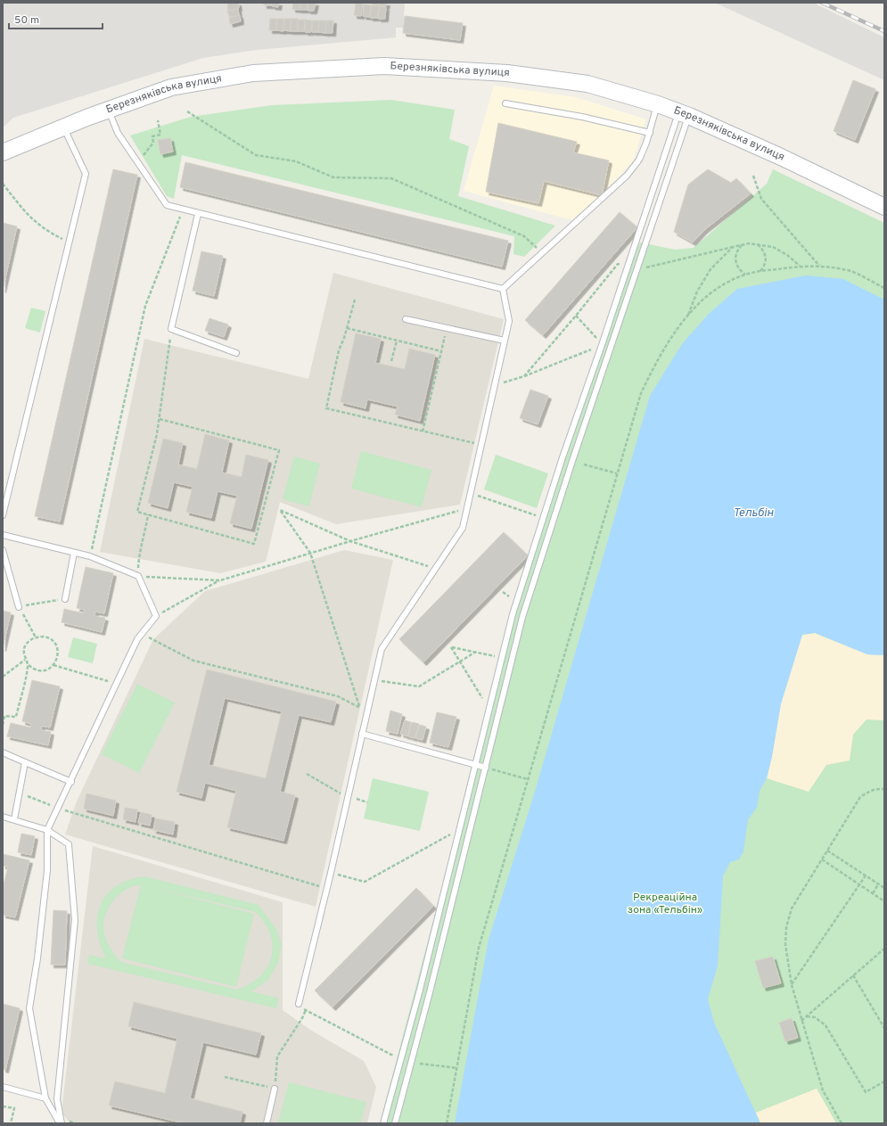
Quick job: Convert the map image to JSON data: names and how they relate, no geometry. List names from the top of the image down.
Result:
{
  "streets": {
    "street": ["Березняківська вулиця"]
  },
  "water": ["Тельбін"],
  "parks": ["Рекреаційна зона «Тельбін»"],
  "scale_bar": "50 m"
}
